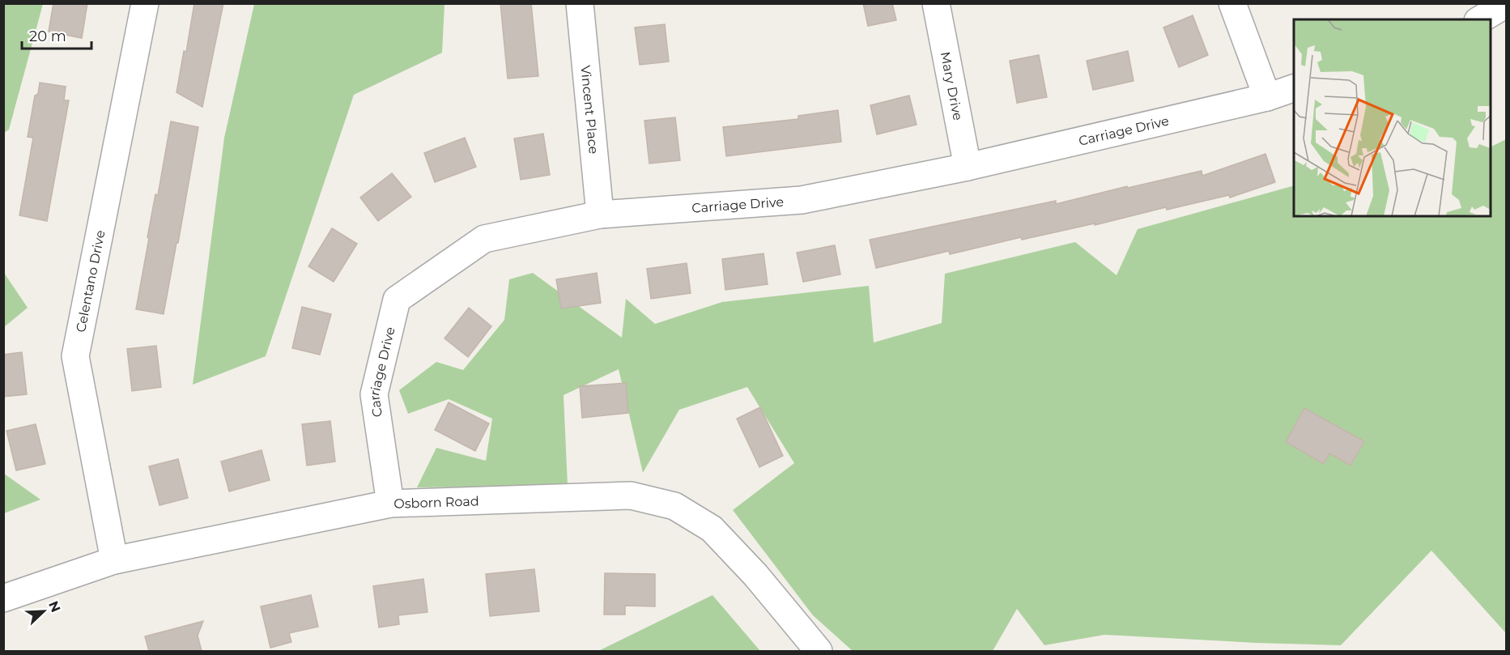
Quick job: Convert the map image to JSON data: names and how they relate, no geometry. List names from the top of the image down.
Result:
{
  "streets": {
    "street": [
      "Mary Drive",
      "Vincent Place",
      "Carriage Drive",
      "Celentano Drive",
      "Osborn Road"
    ]
  },
  "crossings": [
    ["Mary Drive", "Carriage Drive"],
    ["Vincent Place", "Carriage Drive"],
    ["Carriage Drive", "Osborn Road"],
    ["Celentano Drive", "Osborn Road"]
  ],
  "scale_bar": "20 m",
  "north": "top right"
}
